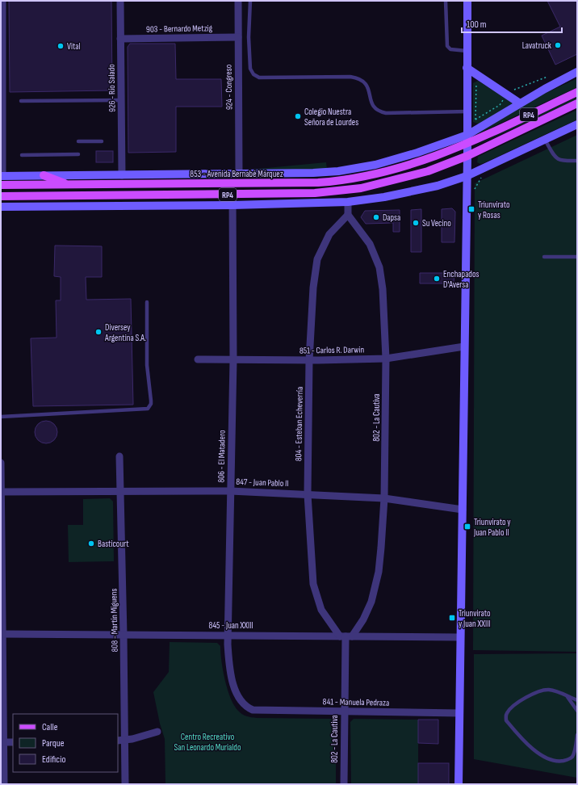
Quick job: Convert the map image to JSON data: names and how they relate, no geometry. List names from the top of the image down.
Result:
{
  "streets": {
    "main road": ["RP4", "853 - Avenida Bernabé Márquez"],
    "street": [
      "903 - Bernardo Metzig",
      "924 - Congreso",
      "926 - Río Salado",
      "851 - Carlos R. Darwin",
      "802 - La Cautiva",
      "804 - Esteban Echeverría",
      "806 - El Matadero",
      "847 - Juan Pablo II",
      "808 - Martín Miguens",
      "845 - Juan XXIII",
      "841 - Manuela Pedraza"
    ]
  },
  "crossings": [
    ["903 - Bernardo Metzig", "924 - Congreso"],
    ["903 - Bernardo Metzig", "926 - Río Salado"],
    ["924 - Congreso", "853 - Avenida Bernabé Márquez"],
    ["926 - Río Salado", "853 - Avenida Bernabé Márquez"],
    ["RP4", "853 - Avenida Bernabé Márquez"],
    ["RP4", "806 - El Matadero"],
    ["851 - Carlos R. Darwin", "802 - La Cautiva"],
    ["851 - Carlos R. Darwin", "804 - Esteban Echeverría"],
    ["851 - Carlos R. Darwin", "806 - El Matadero"],
    ["802 - La Cautiva", "804 - Esteban Echeverría"],
    ["802 - La Cautiva", "847 - Juan Pablo II"],
    ["802 - La Cautiva", "845 - Juan XXIII"],
    ["802 - La Cautiva", "841 - Manuela Pedraza"],
    ["804 - Esteban Echeverría", "847 - Juan Pablo II"],
    ["804 - Esteban Echeverría", "845 - Juan XXIII"],
    ["806 - El Matadero", "847 - Juan Pablo II"],
    ["806 - El Matadero", "845 - Juan XXIII"],
    ["806 - El Matadero", "841 - Manuela Pedraza"],
    ["847 - Juan Pablo II", "808 - Martín Miguens"],
    ["808 - Martín Miguens", "845 - Juan XXIII"]
  ],
  "parks": ["Centro Recreativo San Leonardo Murialdo"],
  "places": {
    "other": [
      "Lavatruck",
      "Vital",
      "Colegio Nuestra Señora de Lourdes",
      "Dapsa",
      "Su Vecino",
      "Enchapados D'Aversa",
      "Diversey Argentina S.A.",
      "Basticourt"
    ],
    "transit": ["Triunvirato y Rosas", "Triunvirato y Juan Pablo II", "Triunvirato y Juan XXIII"]
  },
  "legend": ["Calle", "Parque", "Edificio"],
  "scale_bar": "100 m"
}
